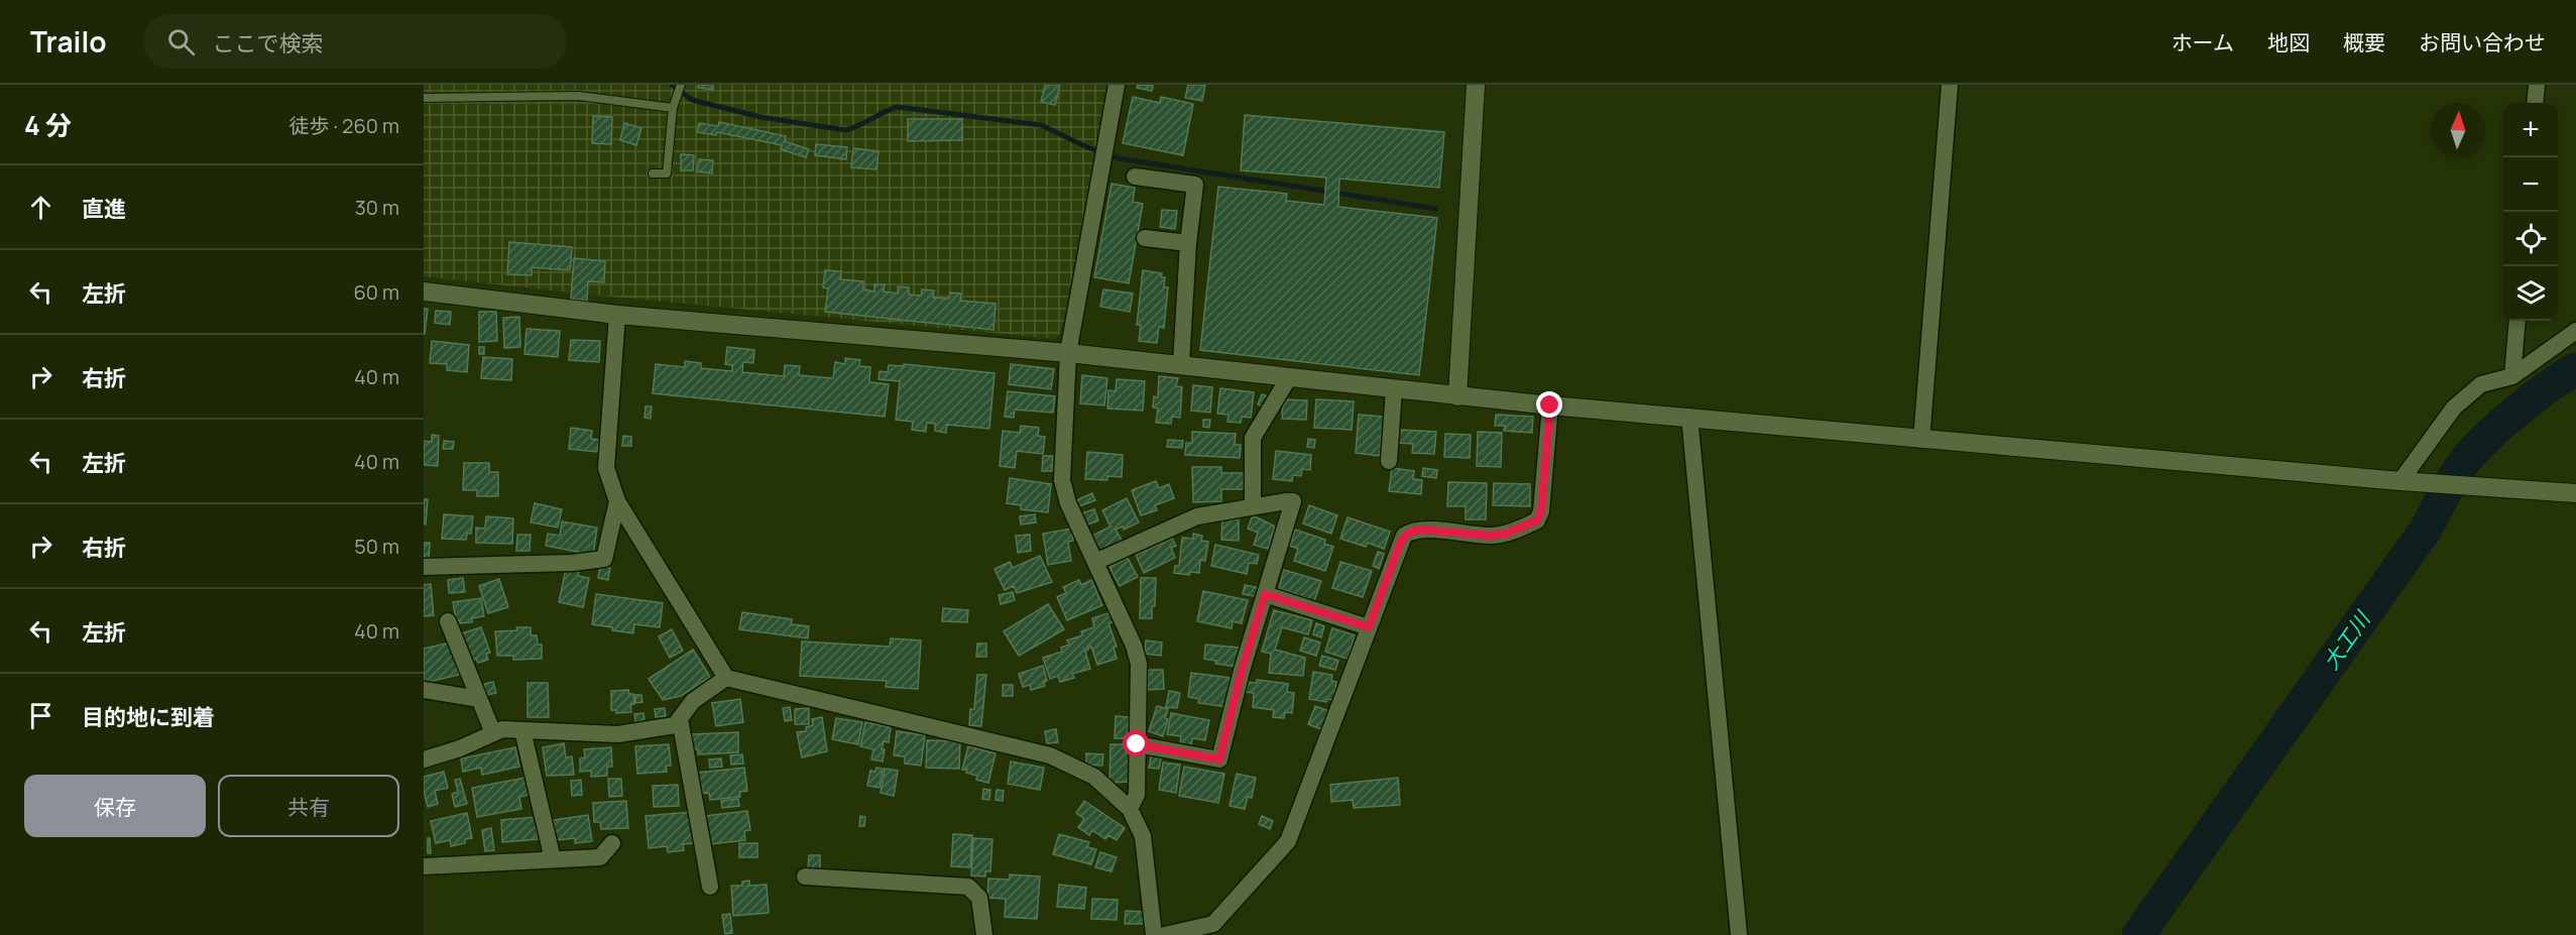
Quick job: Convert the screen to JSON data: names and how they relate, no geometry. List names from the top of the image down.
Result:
{
  "water": ["大工川"],
  "north": "top",
  "page": {
    "header": "Trailo",
    "search": "ここで検索",
    "nav": [
      "ホーム",
      "地図",
      "概要",
      "お問い合わせ"
    ],
    "heading": ["4 分", "徒歩 · 260 m"],
    "map_buttons": ["+", "−"],
    "list": [
      ["直進", "30 m"],
      ["左折", "60 m"],
      ["右折", "40 m"],
      ["左折", "40 m"],
      ["右折", "50 m"],
      ["左折", "40 m"],
      "目的地に到着"
    ],
    "buttons": ["保存", "共有"]
  }
}
